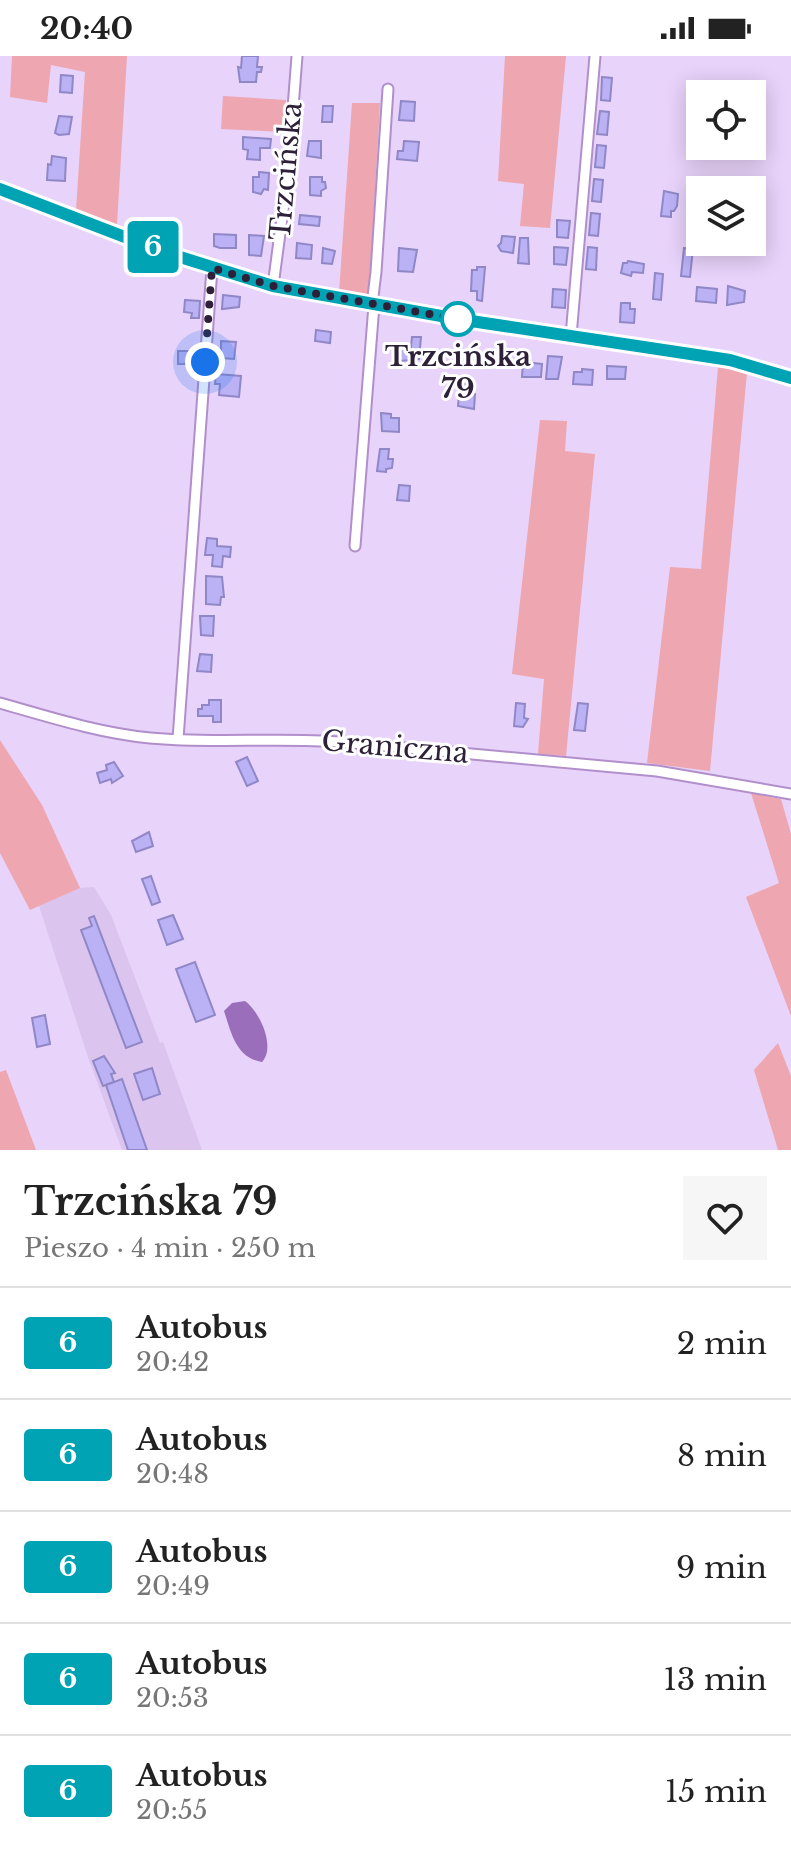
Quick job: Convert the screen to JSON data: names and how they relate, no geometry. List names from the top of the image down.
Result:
{
  "streets": {
    "street": ["Trzcińska", "Graniczna"]
  },
  "places": ["Trzcińska 79"],
  "lines": ["bus line 6"],
  "page": {
    "status": "20:40",
    "on_map": "6",
    "heading": ["Trzcińska 79", "Pieszo · 4 min · 250 m"],
    "list": [
      {
        "mark": "6",
        "name": "Autobus",
        "note": "20:42",
        "value": "2 min"
      },
      {
        "mark": "6",
        "name": "Autobus",
        "note": "20:48",
        "value": "8 min"
      },
      {
        "mark": "6",
        "name": "Autobus",
        "note": "20:49",
        "value": "9 min"
      },
      {
        "mark": "6",
        "name": "Autobus",
        "note": "20:53",
        "value": "13 min"
      },
      {
        "mark": "6",
        "name": "Autobus",
        "note": "20:55",
        "value": "15 min"
      }
    ]
  }
}
